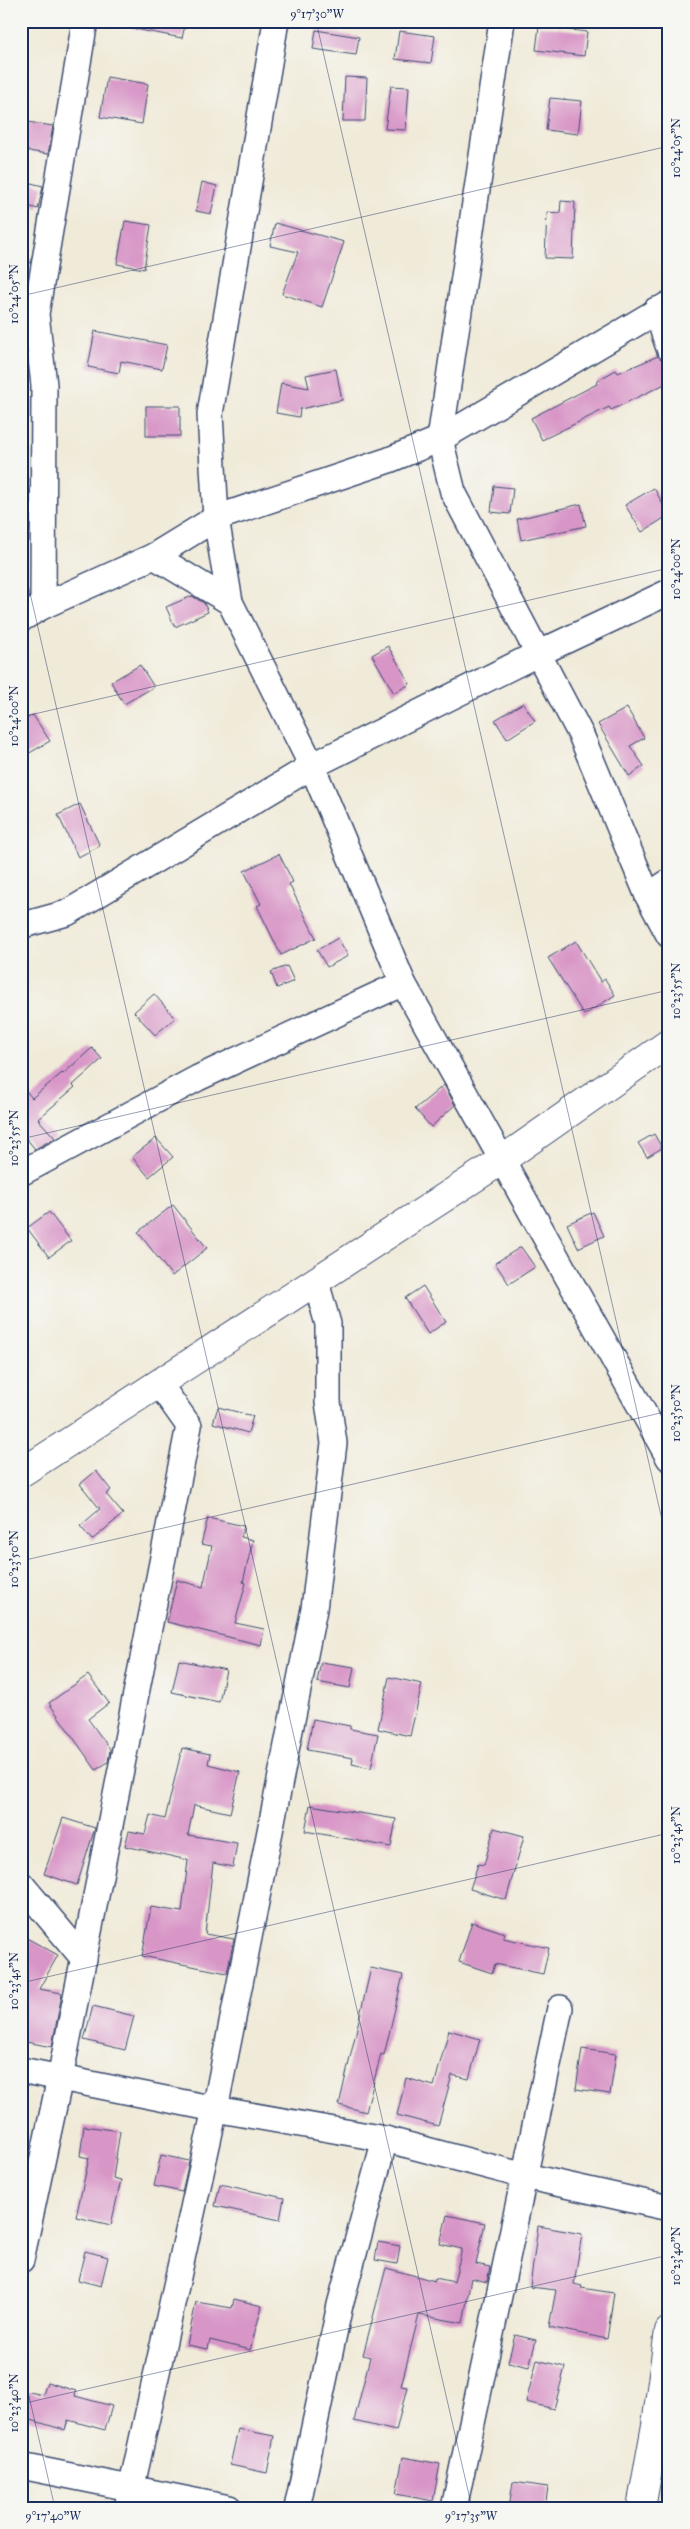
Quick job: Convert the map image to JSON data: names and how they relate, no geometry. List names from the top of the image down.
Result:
{
  "coordinates": [
    "9°17'30\"W",
    "10°24'05\"N",
    "10°24'00\"N",
    "10°23'55\"N",
    "10°23'50\"N",
    "10°23'45\"N",
    "10°23'40\"N",
    "9°17'40\"W",
    "9°17'35\"W"
  ]
}
